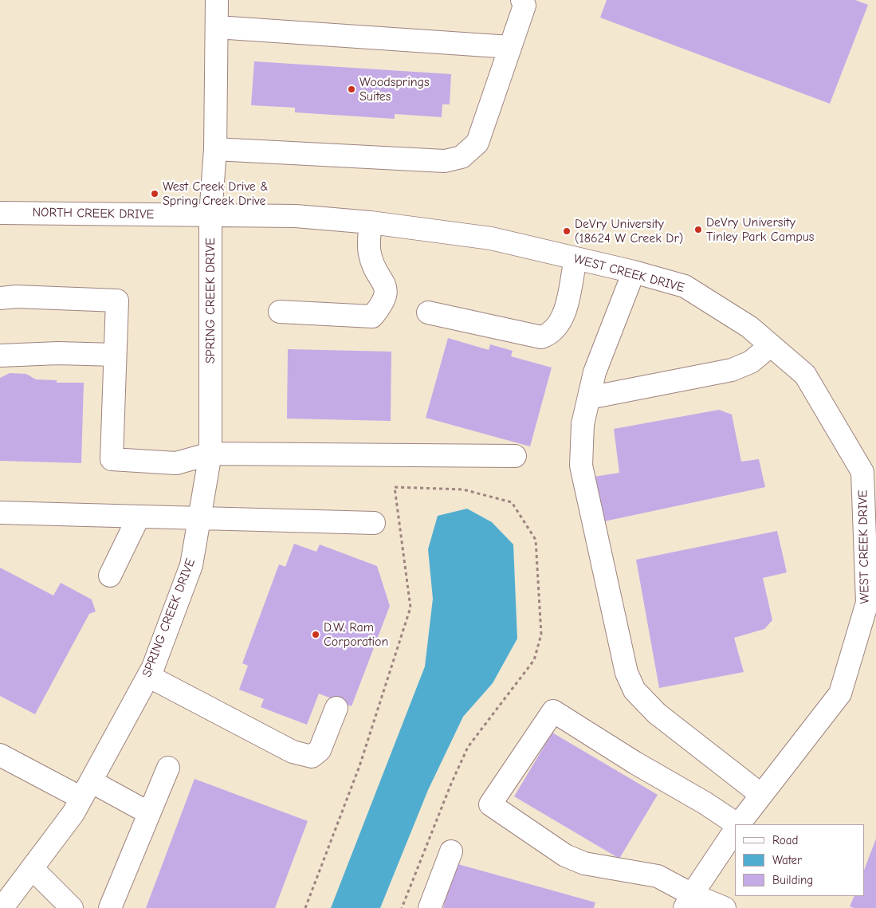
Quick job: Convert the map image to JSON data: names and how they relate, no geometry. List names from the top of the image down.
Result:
{
  "streets": {
    "street": ["NORTH CREEK DRIVE", "WEST CREEK DRIVE", "SPRING CREEK DRIVE"]
  },
  "crossings": [
    ["NORTH CREEK DRIVE", "WEST CREEK DRIVE"],
    ["NORTH CREEK DRIVE", "SPRING CREEK DRIVE"],
    ["WEST CREEK DRIVE", "SPRING CREEK DRIVE"]
  ],
  "places": [
    "Woodsprings Suites",
    "West Creek Drive & Spring Creek Drive",
    "DeVry University Tinley Park Campus",
    "DeVry University (18624 W Creek Dr)",
    "D.W. Ram Corporation"
  ],
  "legend": ["Road", "Water", "Building"]
}
